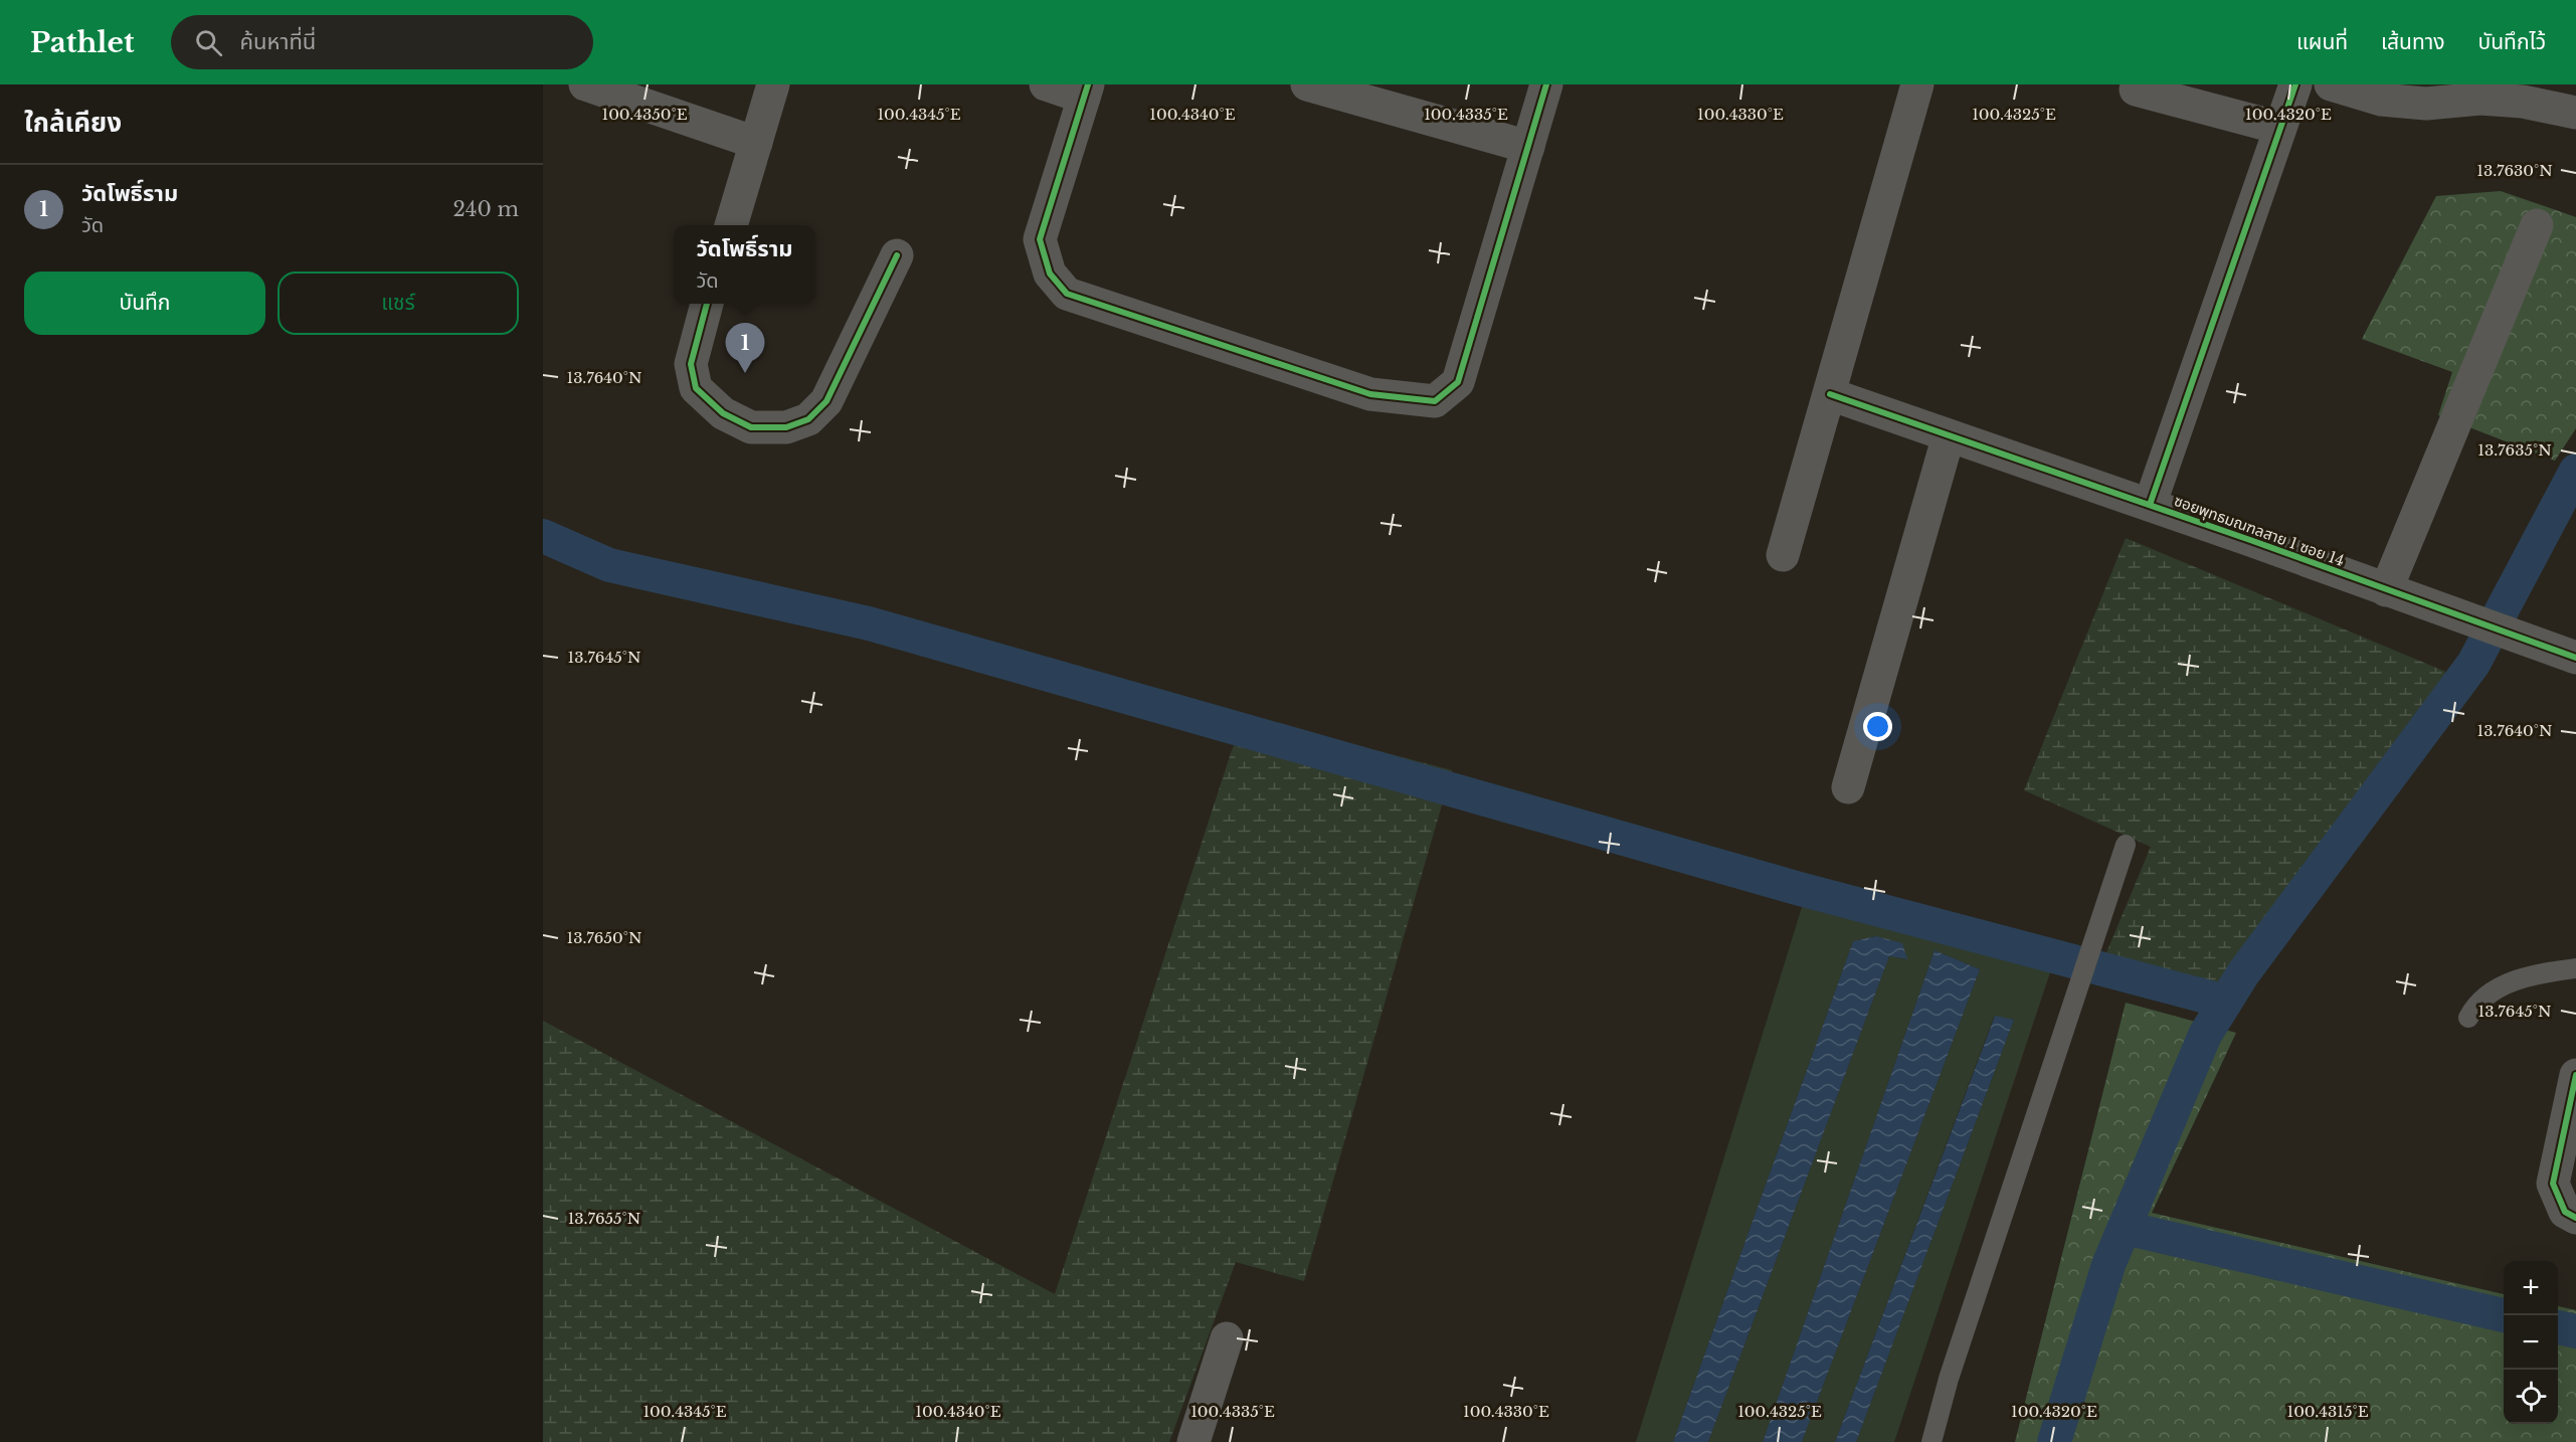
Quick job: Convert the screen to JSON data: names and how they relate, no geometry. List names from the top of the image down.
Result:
{
  "streets": {
    "street": ["ซอยพุทธมณฑลสาย 1 ซอย 14"]
  },
  "page": {
    "header": "Pathlet",
    "search": "ค้นหาที่นี่",
    "nav": ["แผนที่", "เส้นทาง", "บันทึกไว้"],
    "heading": "ใกล้เคียง",
    "list": [
      {
        "mark": "1",
        "name": "วัดโพธิ์ราม",
        "note": "วัด",
        "value": "240 m"
      }
    ],
    "popup": ["วัดโพธิ์ราม", "วัด"],
    "buttons": ["บันทึก", "แชร์"],
    "pins": "1",
    "map_buttons": ["+", "−"]
  },
  "coordinates": [
    "100.4350°E",
    "100.4345°E",
    "100.4340°E",
    "100.4335°E",
    "100.4330°E",
    "100.4325°E",
    "100.4320°E",
    "13.7630°N",
    "13.7640°N",
    "13.7635°N",
    "13.7645°N",
    "13.7650°N",
    "13.7655°N",
    "100.4315°E"
  ]
}
